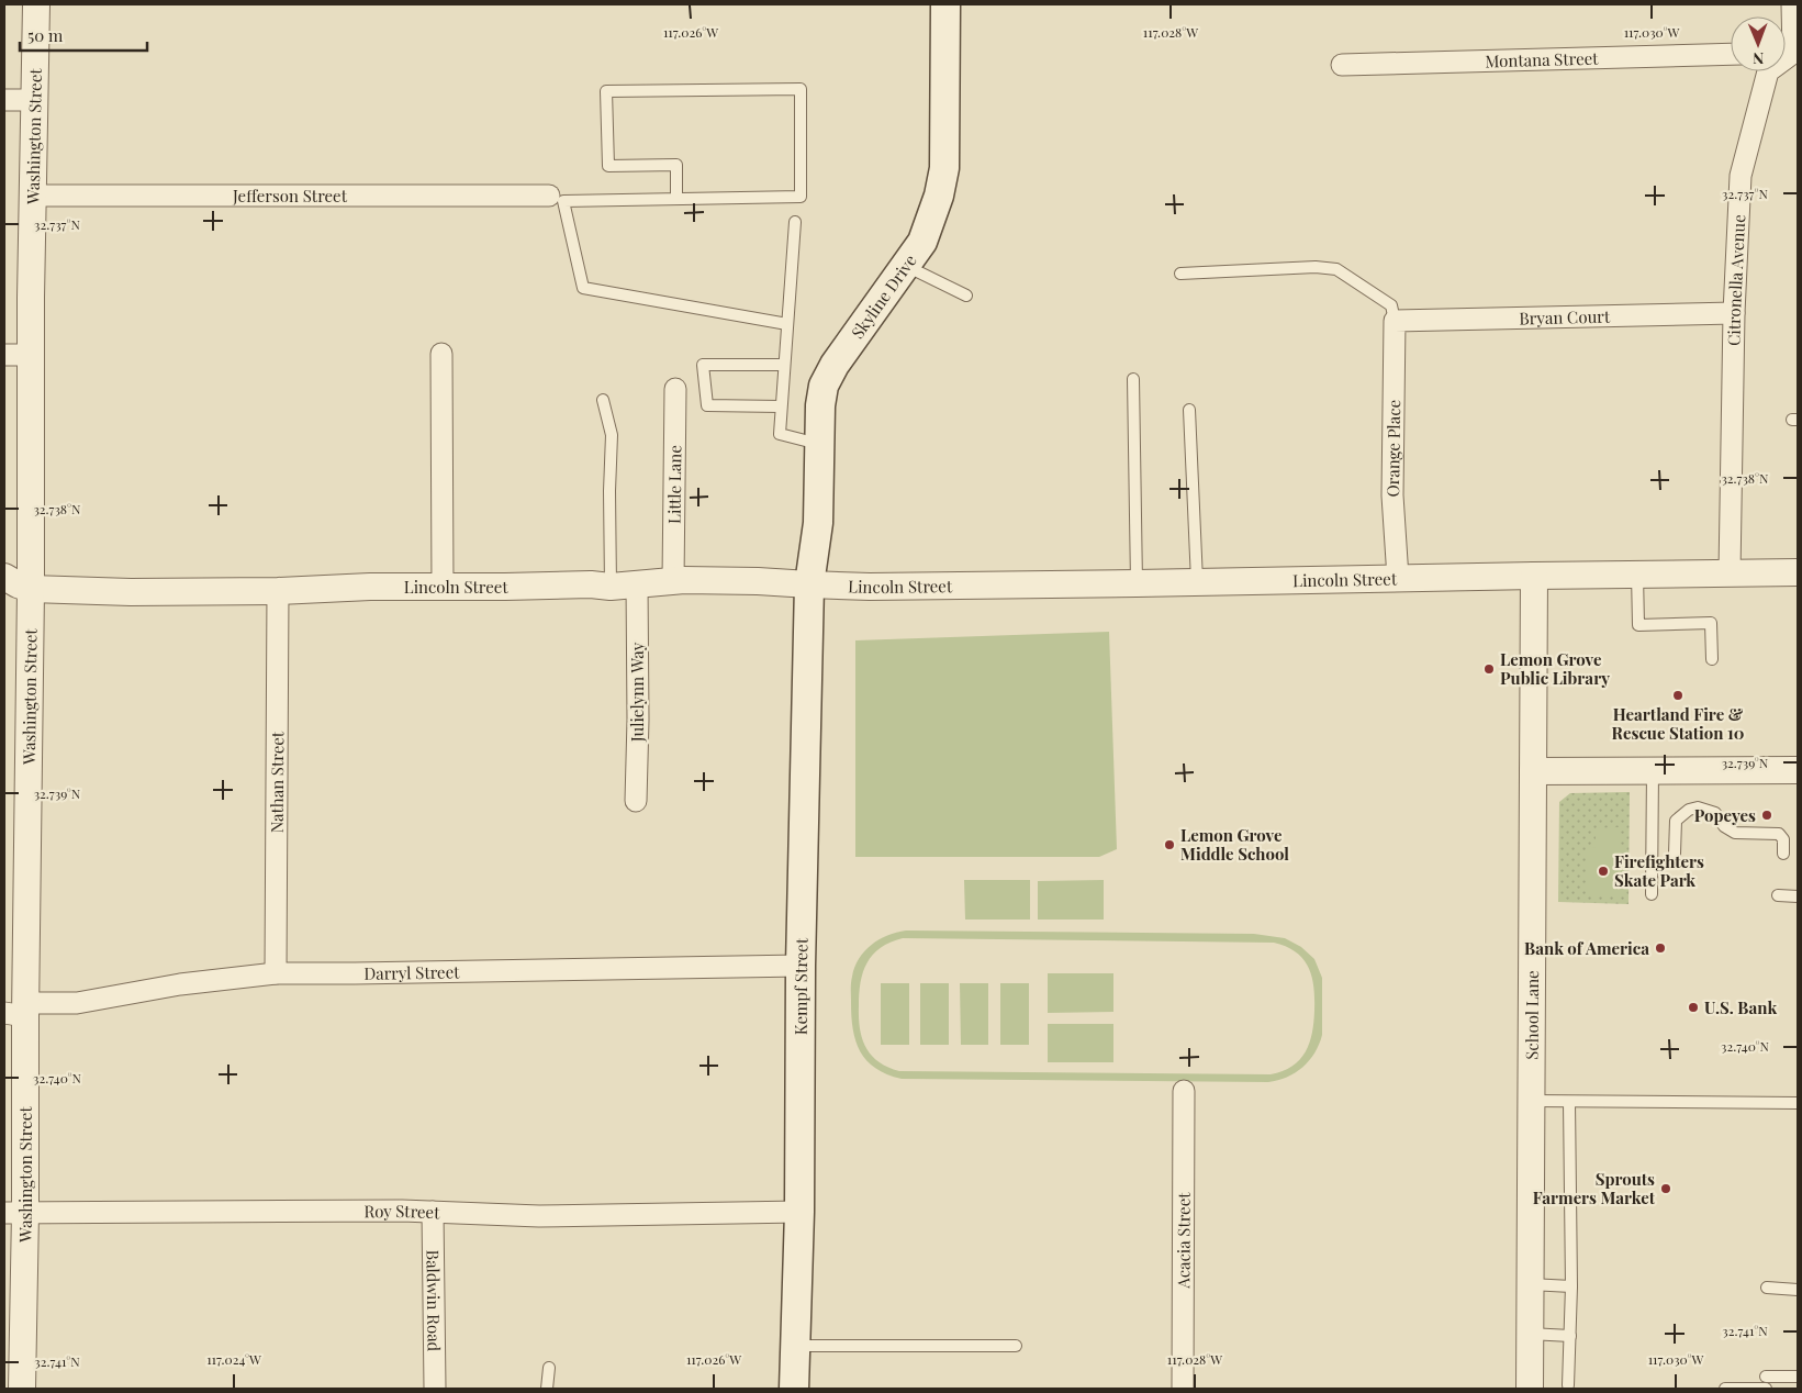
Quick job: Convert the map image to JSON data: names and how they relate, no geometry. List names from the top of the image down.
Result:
{
  "streets": {
    "main road": ["Skyline Drive", "Kempf Street"],
    "street": [
      "Montana Street",
      "Washington Street",
      "Jefferson Street",
      "Citronella Avenue",
      "Bryan Court",
      "Orange Place",
      "Little Lane",
      "Lincoln Street",
      "Julielynn Way",
      "Nathan Street",
      "Darryl Street",
      "School Lane",
      "Roy Street",
      "Acacia Street",
      "Baldwin Road"
    ]
  },
  "crossings": [
    ["Washington Street", "Jefferson Street"],
    ["Washington Street", "Lincoln Street"],
    ["Washington Street", "Darryl Street"],
    ["Washington Street", "Roy Street"],
    ["Citronella Avenue", "Bryan Court"],
    ["Citronella Avenue", "Lincoln Street"],
    ["Skyline Drive", "Lincoln Street"],
    ["Skyline Drive", "Kempf Street"],
    ["Bryan Court", "Orange Place"],
    ["Orange Place", "Lincoln Street"],
    ["Little Lane", "Lincoln Street"],
    ["Lincoln Street", "Julielynn Way"],
    ["Lincoln Street", "Nathan Street"],
    ["Lincoln Street", "Kempf Street"],
    ["Lincoln Street", "School Lane"],
    ["Nathan Street", "Darryl Street"],
    ["Darryl Street", "Kempf Street"],
    ["Kempf Street", "Roy Street"],
    ["Roy Street", "Baldwin Road"]
  ],
  "places": [
    "Lemon Grove Public Library",
    "Heartland Fire & Rescue Station 10",
    "Popeyes",
    "Lemon Grove Middle School",
    "Firefighters Skate Park",
    "Bank of America",
    "U.S. Bank",
    "Sprouts Farmers Market"
  ],
  "scale_bar": "50 m",
  "north": "bottom",
  "coordinates": [
    "117.026°W",
    "117.028°W",
    "117.030°W",
    "32.737°N",
    "32.738°N",
    "32.739°N",
    "32.740°N",
    "32.741°N",
    "117.024°W"
  ]
}
